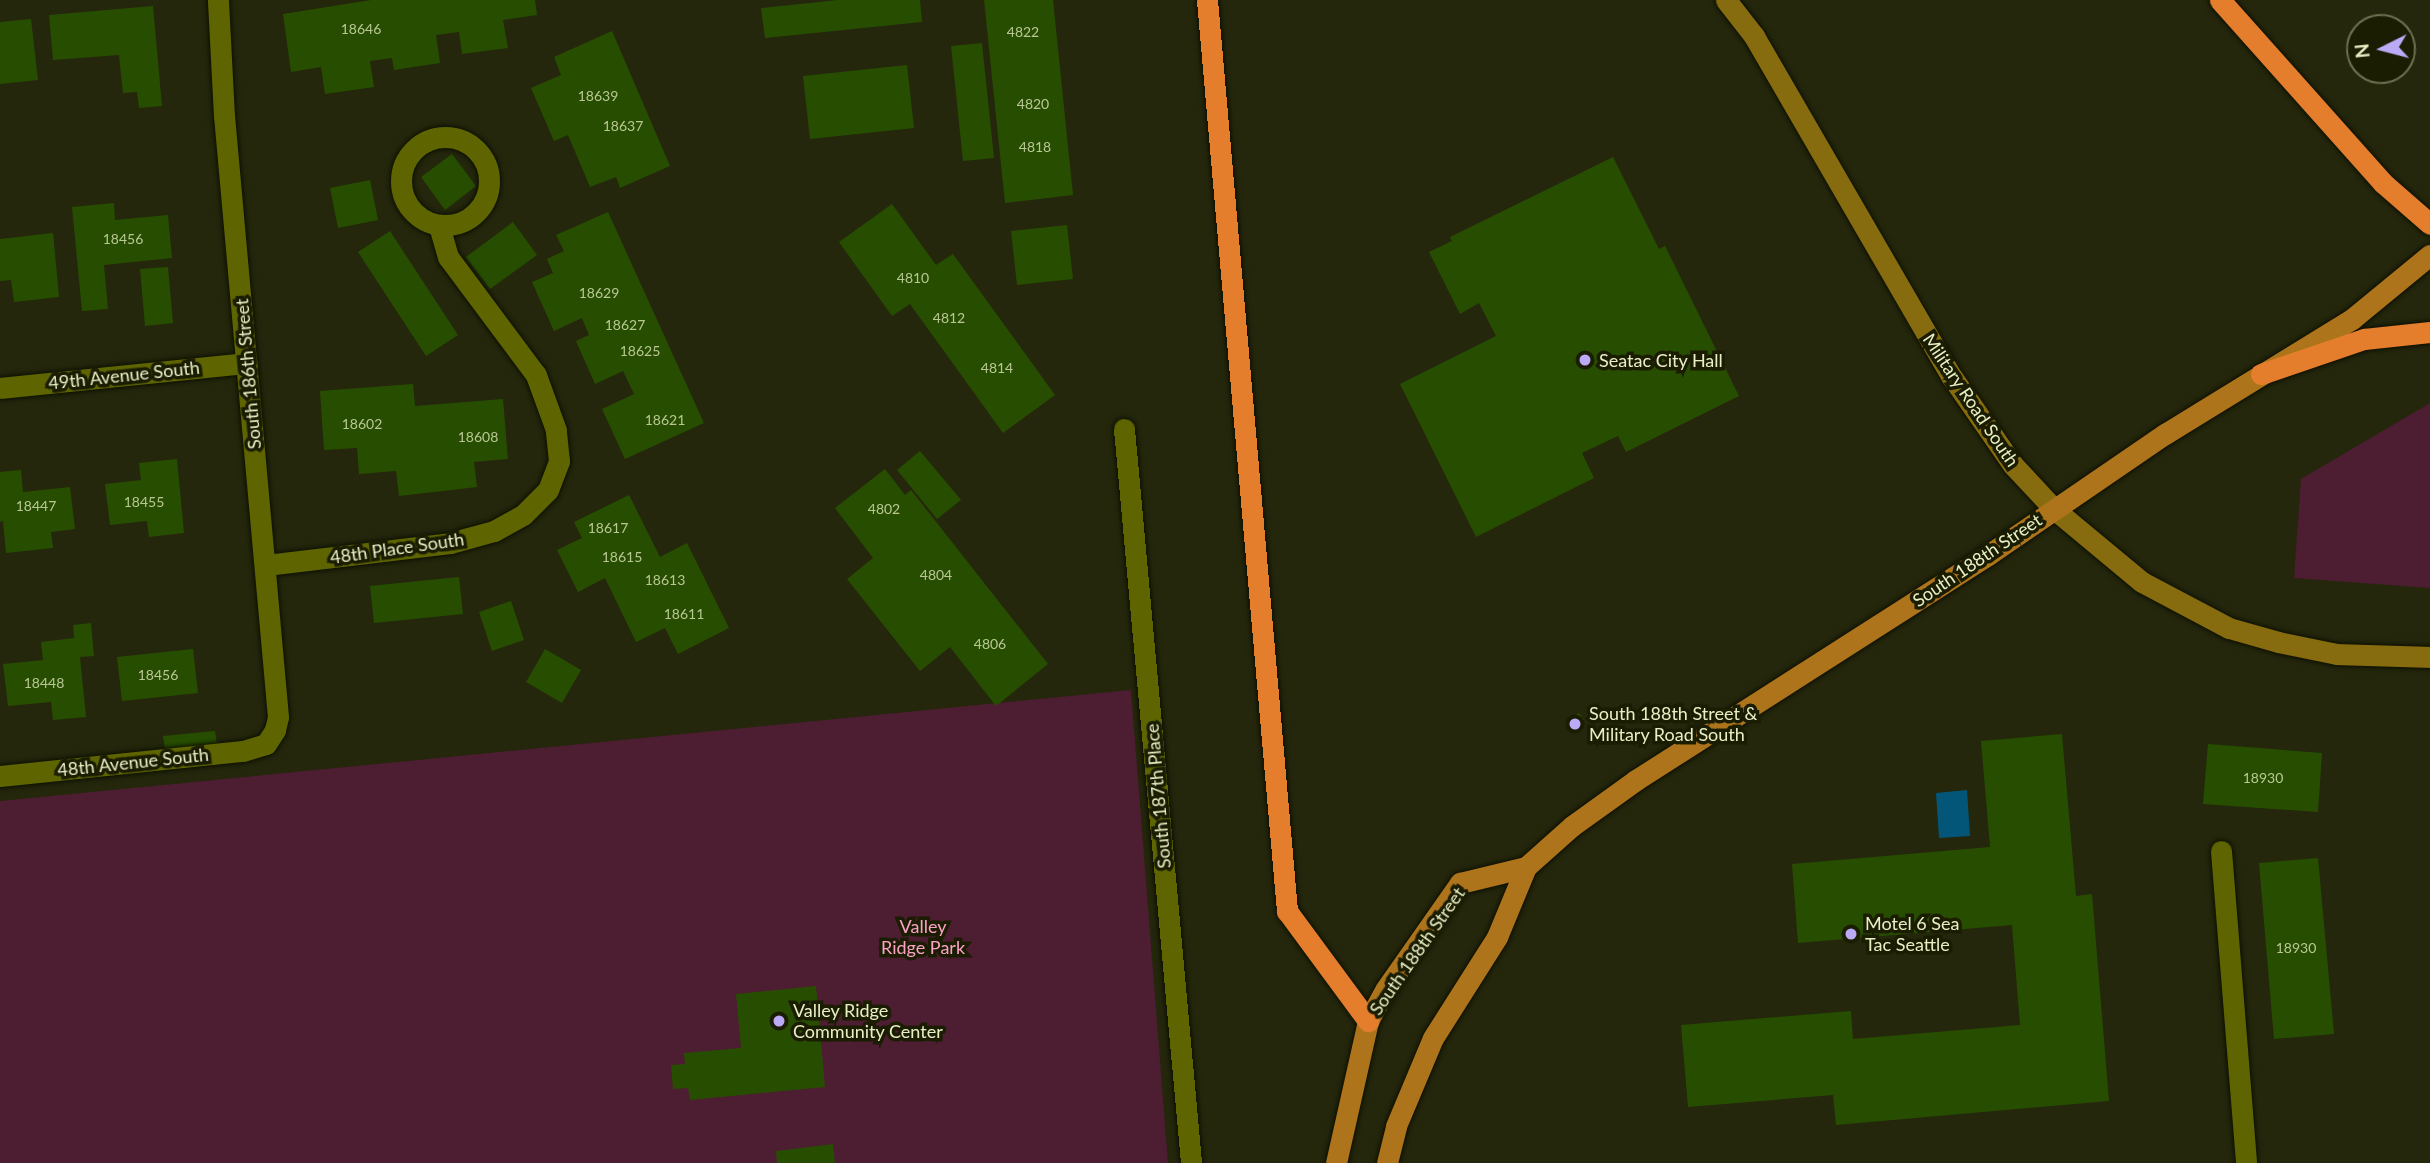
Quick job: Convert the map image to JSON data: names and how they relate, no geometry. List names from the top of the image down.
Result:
{
  "streets": {
    "main road": ["Military Road South", "South 188th Street"],
    "street": [
      "South 186th Street",
      "49th Avenue South",
      "48th Place South",
      "48th Avenue South",
      "South 187th Place"
    ]
  },
  "crossings": [
    ["South 186th Street", "49th Avenue South"],
    ["South 186th Street", "48th Place South"],
    ["South 186th Street", "48th Avenue South"],
    ["Military Road South", "South 188th Street"]
  ],
  "parks": ["Valley Ridge Park"],
  "places": [
    "Seatac City Hall",
    "South 188th Street & Military Road South",
    "Motel 6 Sea Tac Seattle",
    "Valley Ridge Community Center"
  ],
  "house_numbers": [
    "18646",
    "4822",
    "18639",
    "4820",
    "18637",
    "4818",
    "18456",
    "4810",
    "18629",
    "4812",
    "18627",
    "18625",
    "4814",
    "18621",
    "18602",
    "18608",
    "18455",
    "18447",
    "4802",
    "18617",
    "18615",
    "4804",
    "18613",
    "18611",
    "4806",
    "18456",
    "18448",
    "18930",
    "18930"
  ],
  "north": "left"
}
